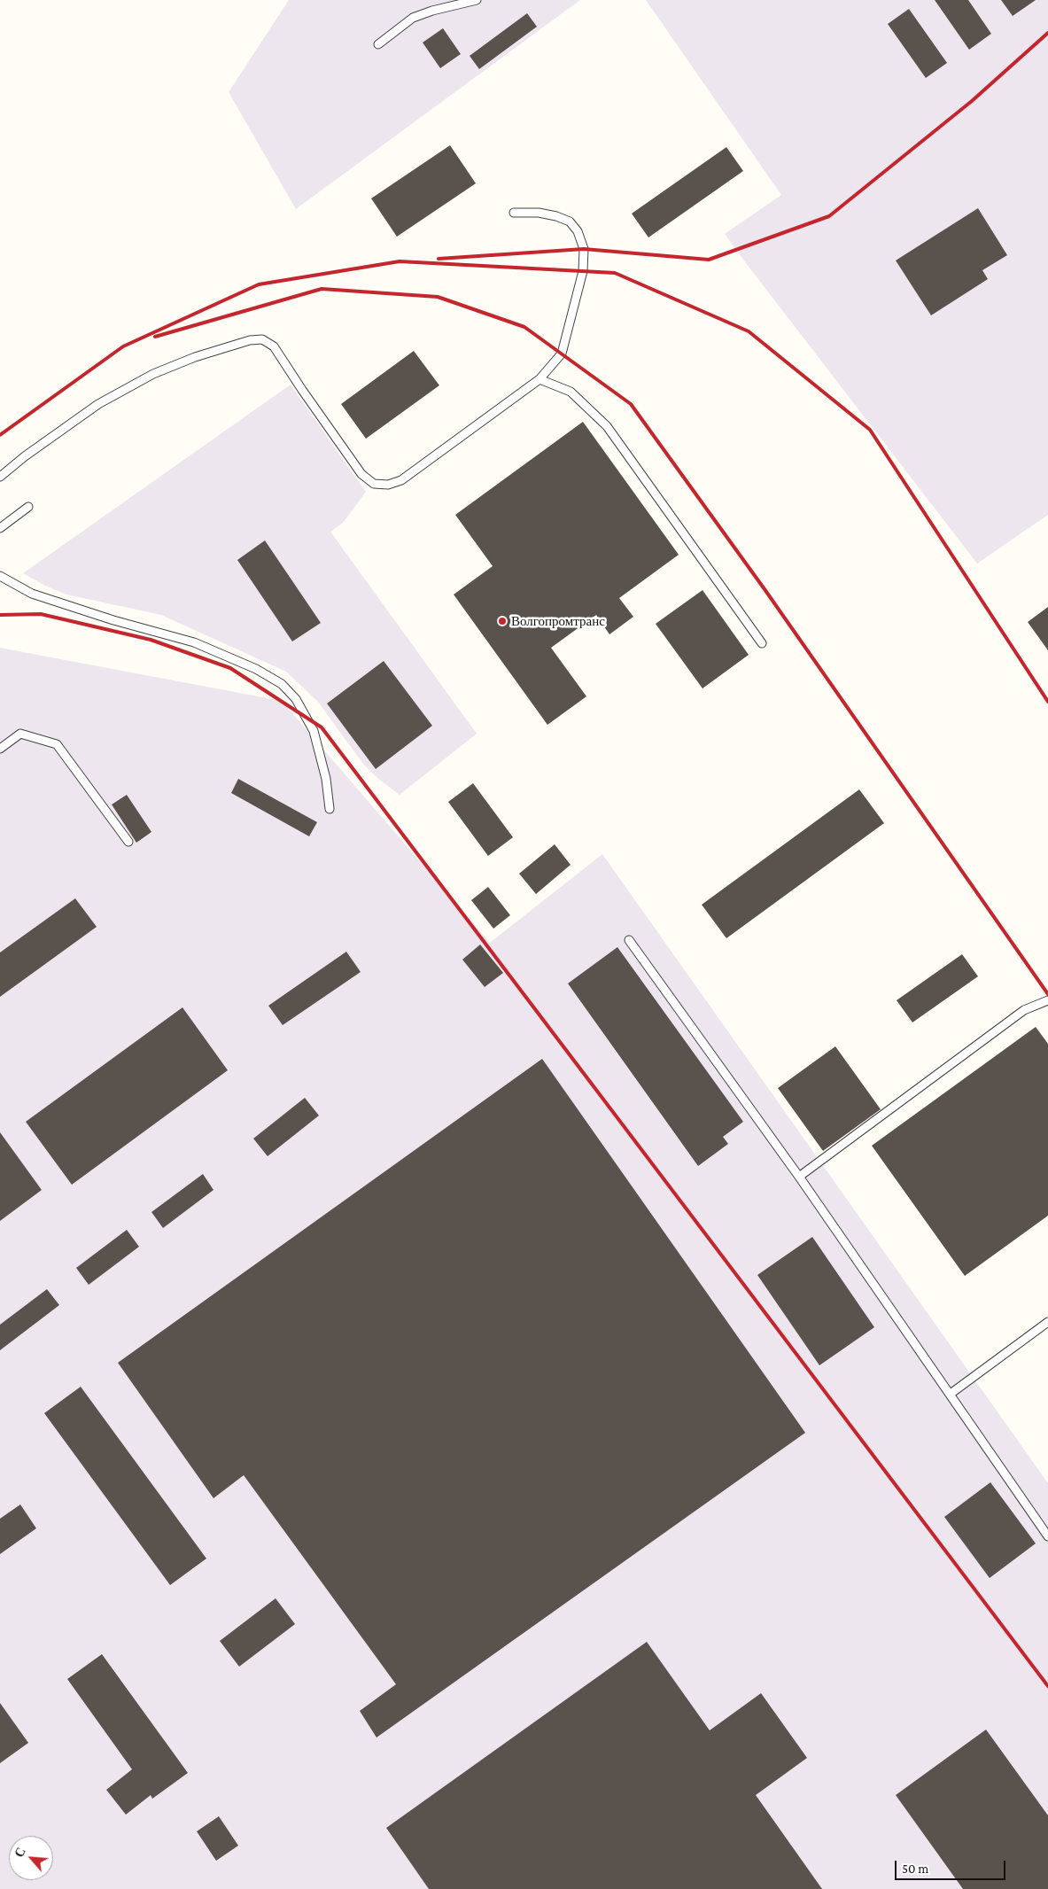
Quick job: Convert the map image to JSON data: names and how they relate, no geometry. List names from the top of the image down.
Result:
{
  "places": ["Волгопромтранс"],
  "scale_bar": "50 m",
  "north": "top left"
}
